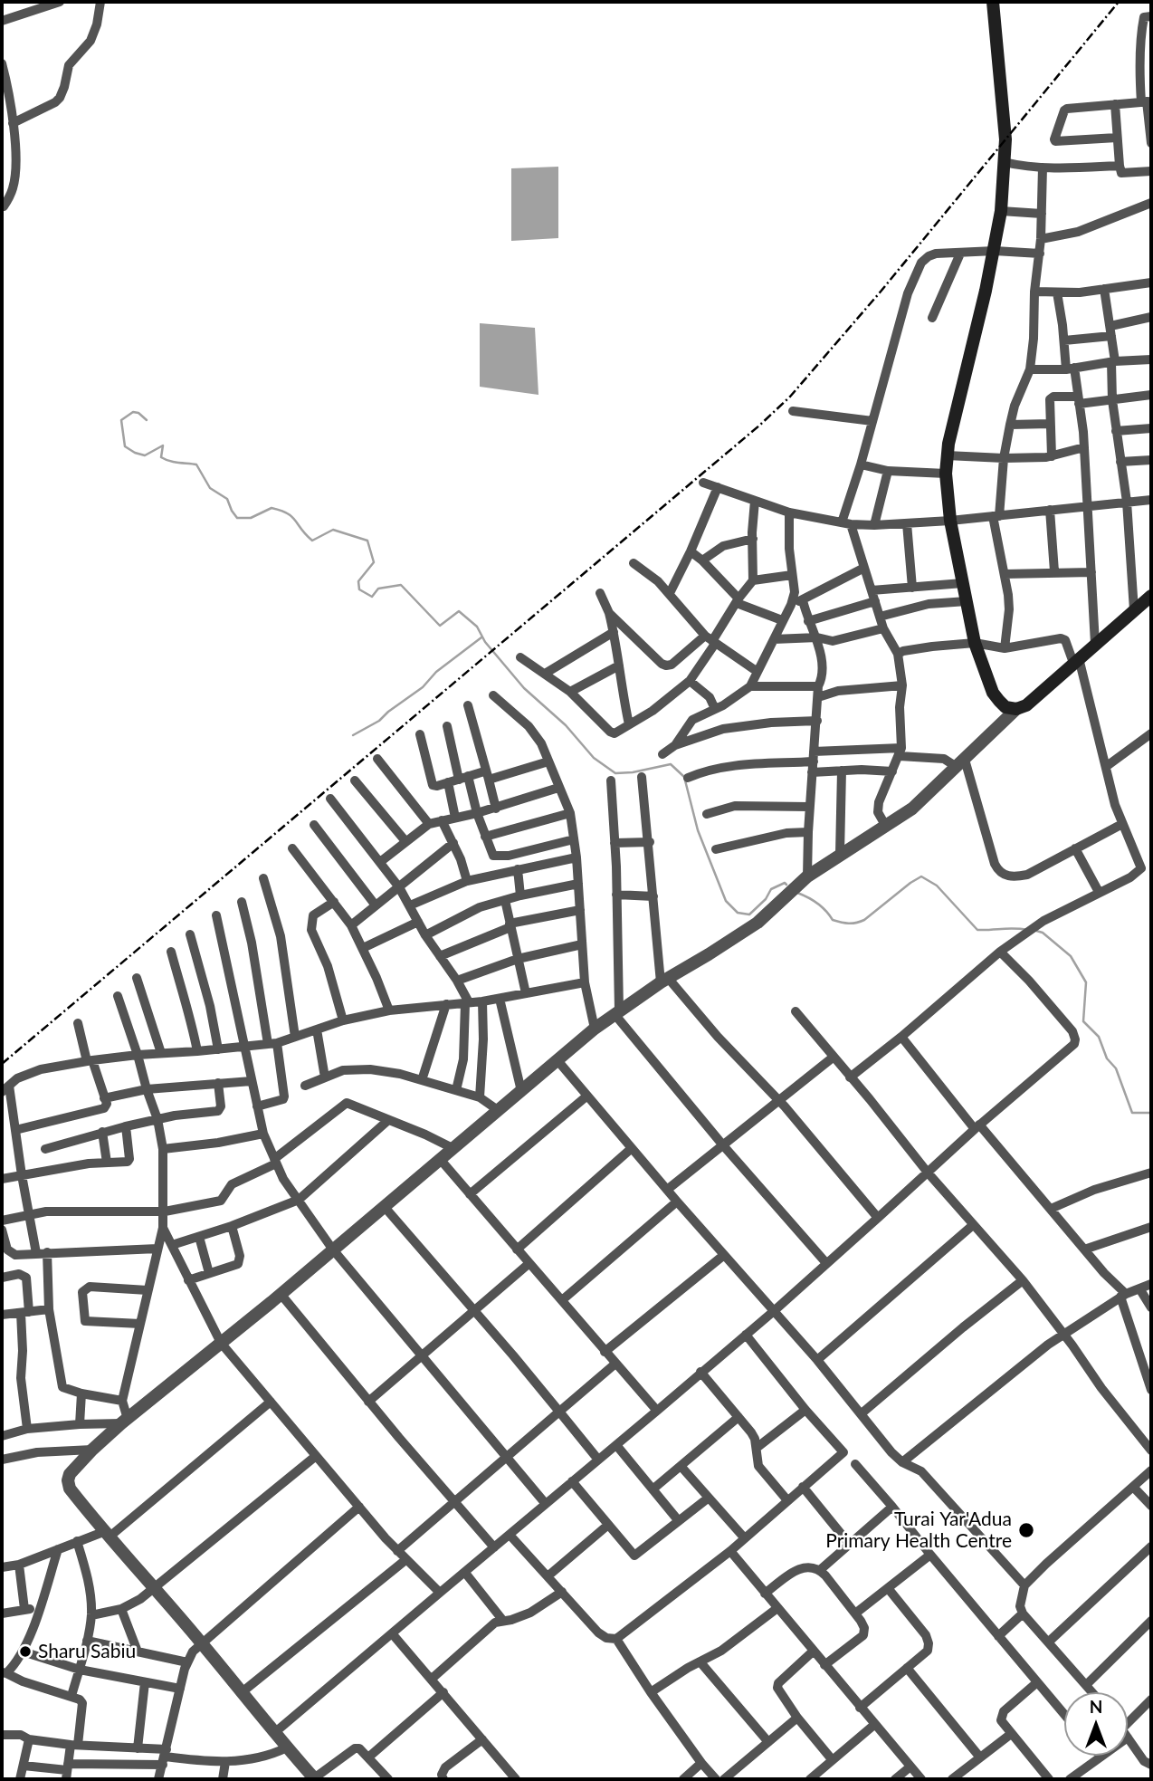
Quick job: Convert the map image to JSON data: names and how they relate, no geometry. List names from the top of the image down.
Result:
{
  "places": ["Turai Yar'Adua Primary Health Centre", "Sharu Sabiu"],
  "north": "top"
}
